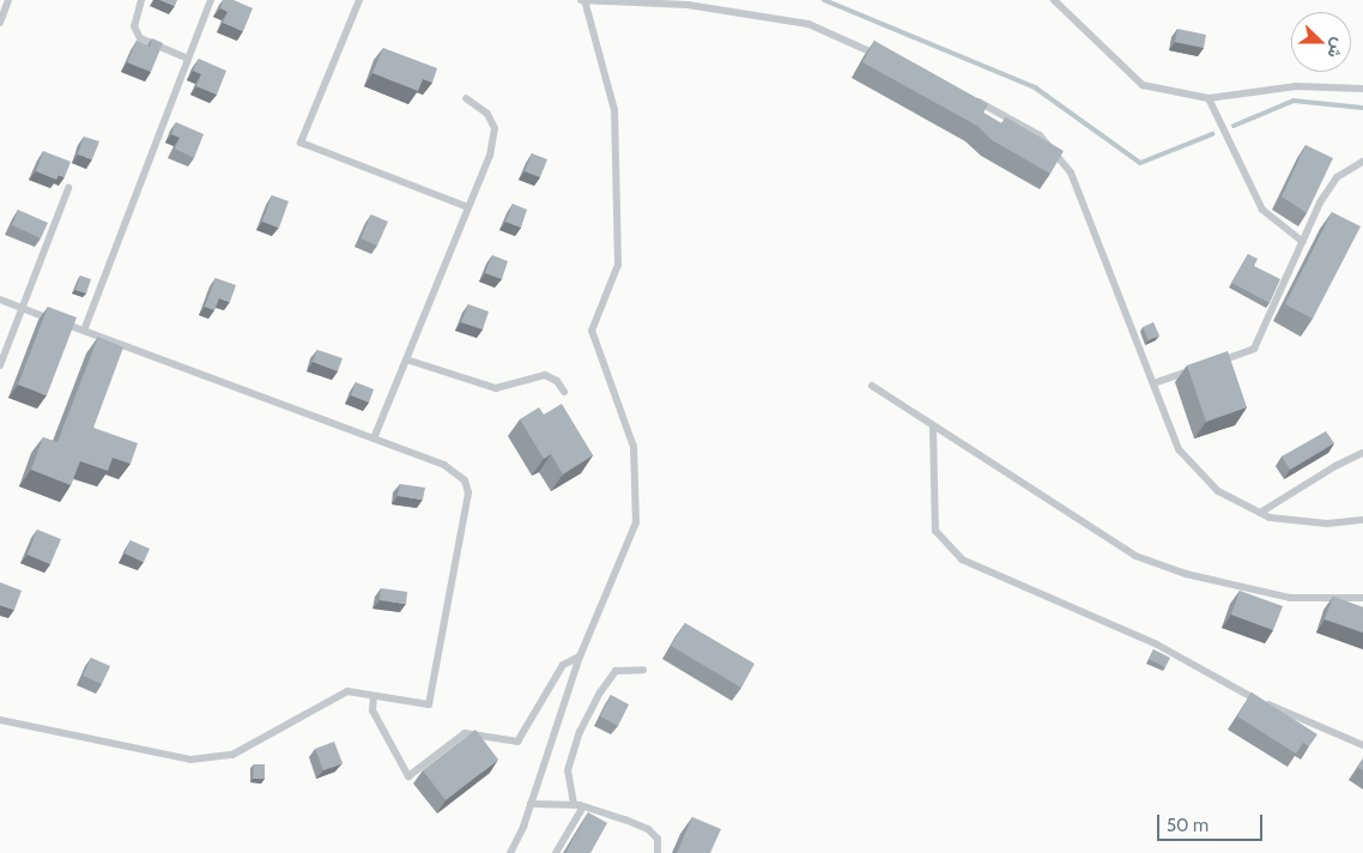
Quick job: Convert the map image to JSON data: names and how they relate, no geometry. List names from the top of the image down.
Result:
{
  "scale_bar": "50 m",
  "north": "right"
}
